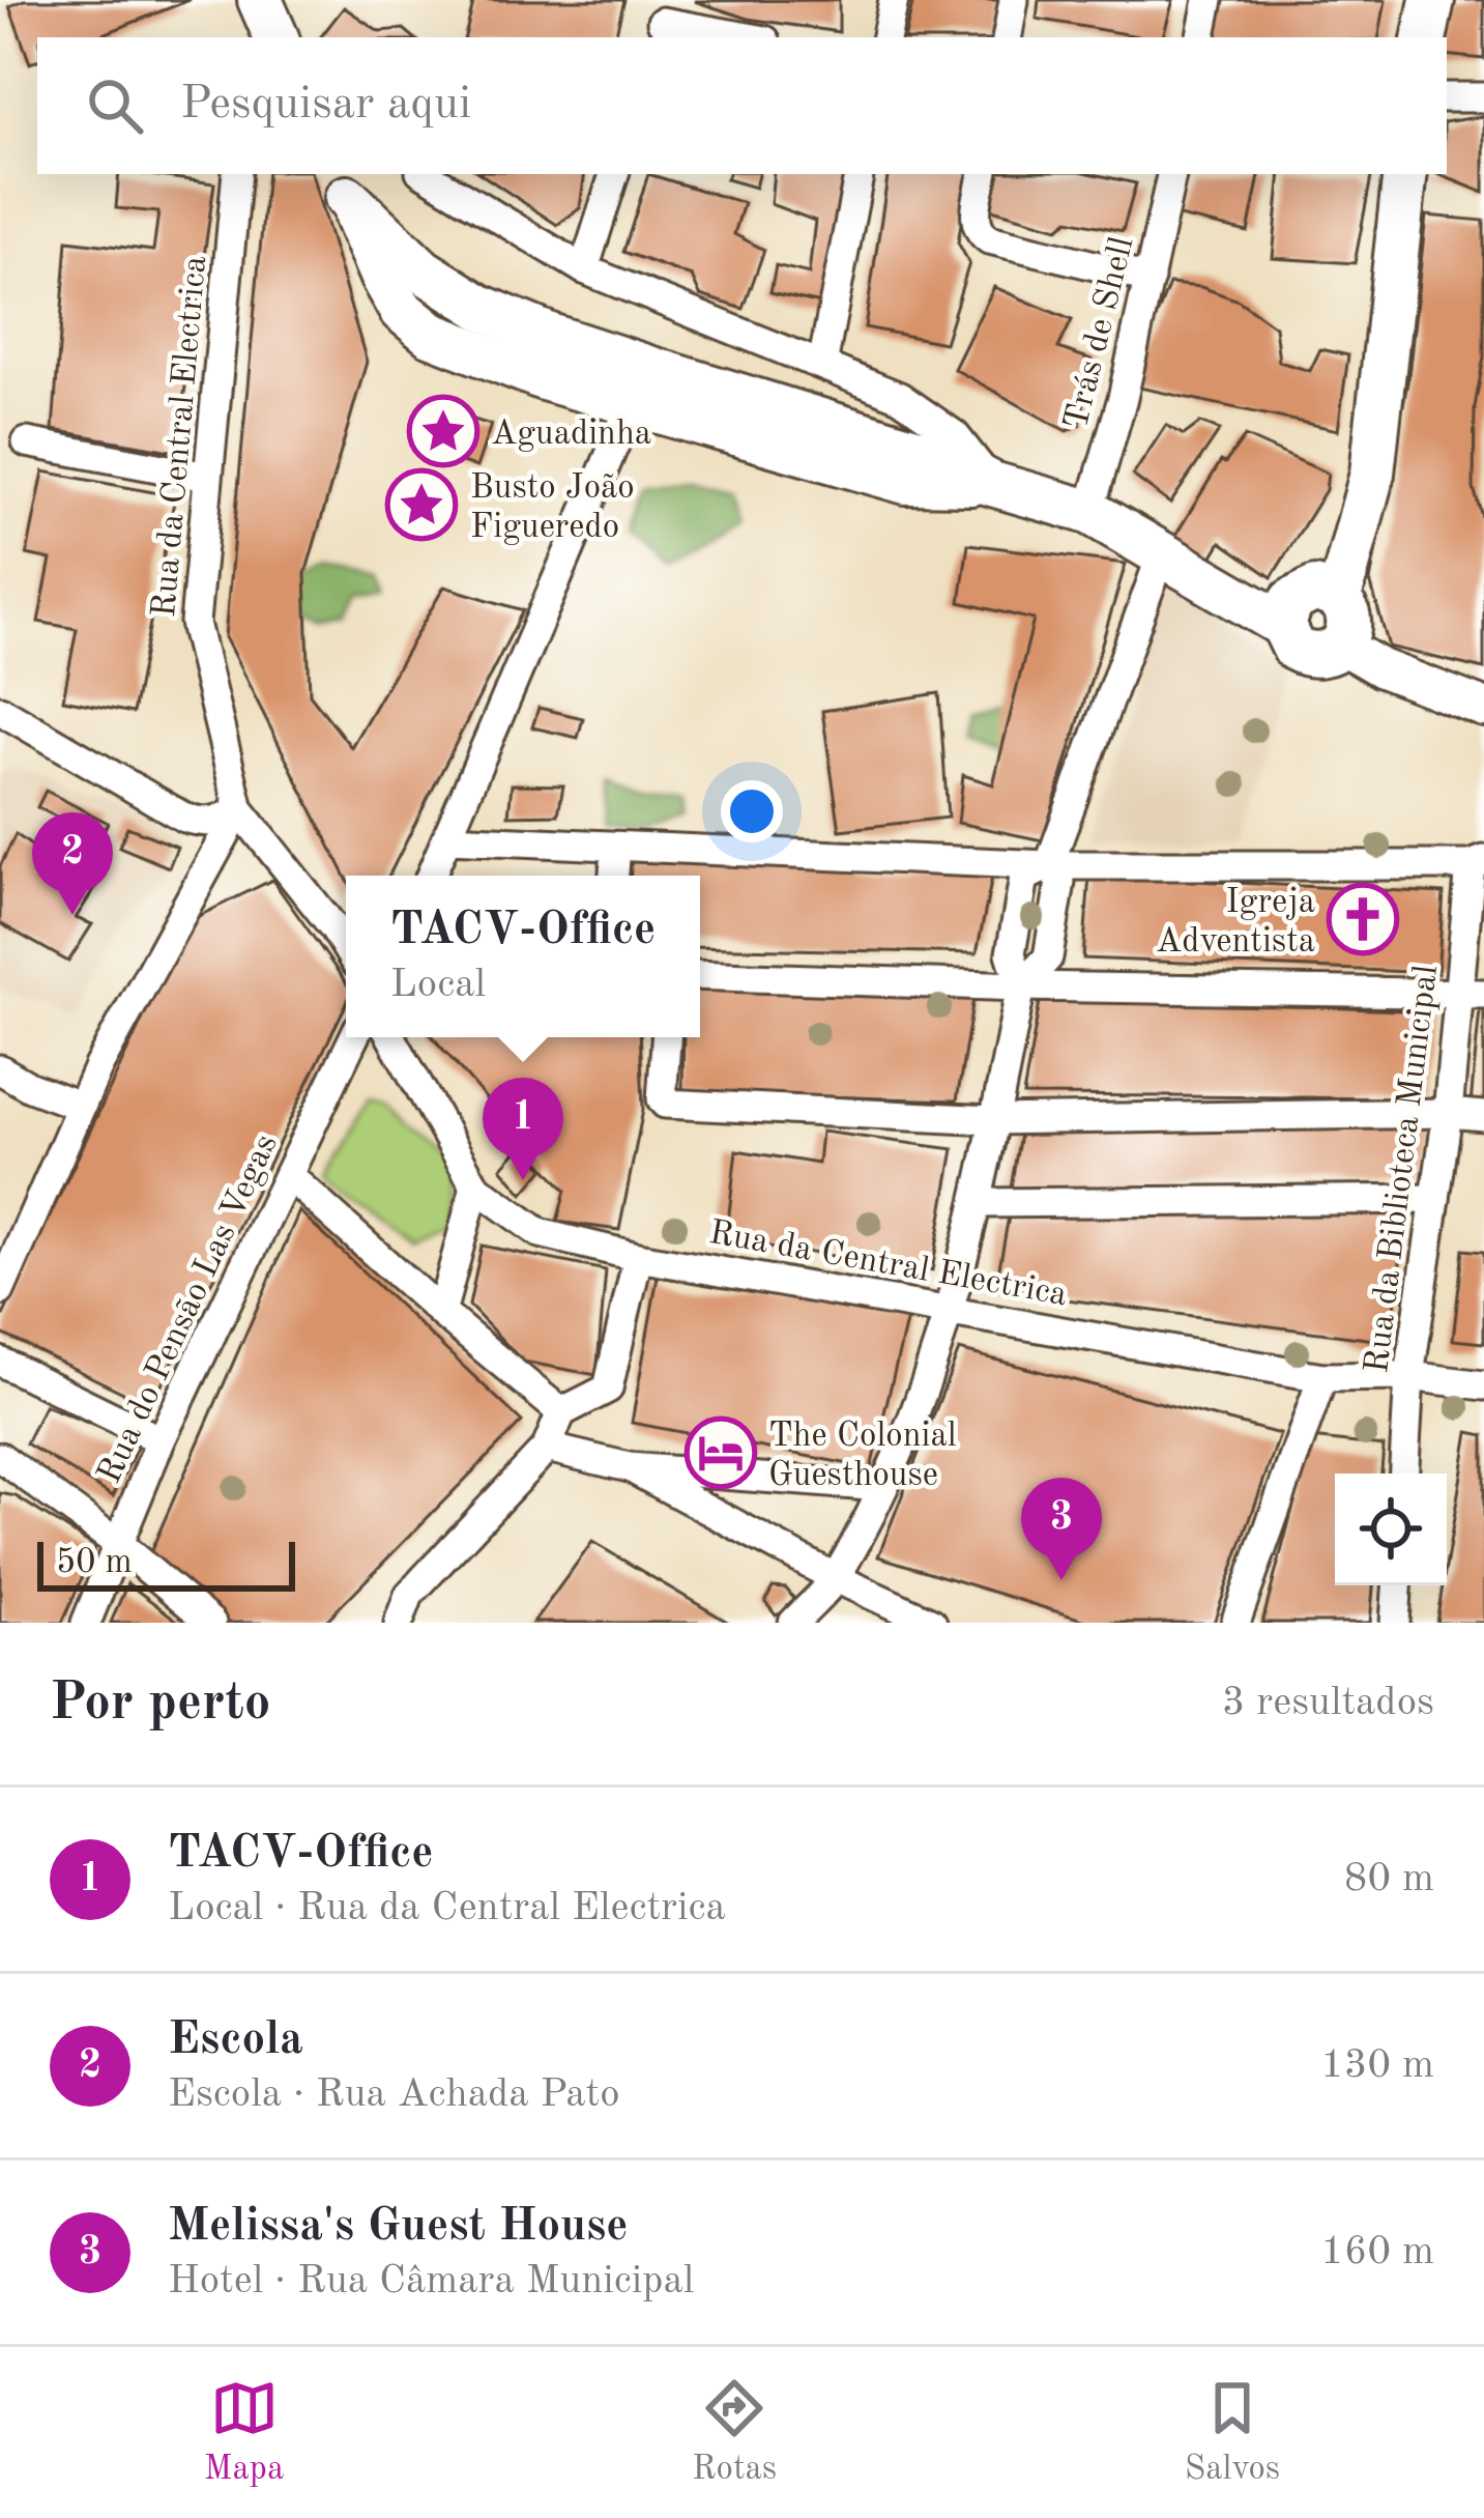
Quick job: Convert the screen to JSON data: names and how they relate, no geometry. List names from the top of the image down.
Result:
{
  "streets": {
    "street": [
      "Trás de Shell",
      "Rua da Central Electrica",
      "Rua da Biblioteca Municipal",
      "Rua do Pensão Las Vegas"
    ]
  },
  "crossings": [
    ["Rua da Central Electrica", "Rua da Biblioteca Municipal"]
  ],
  "places": {
    "place": ["Aguadinha", "Busto João Figueredo"],
    "church": ["Igreja Adventista"],
    "hotel": ["The Colonial Guesthouse"]
  },
  "scale_bar": "50 m",
  "page": {
    "search": "Pesquisar aqui",
    "pins": ["2", "1", "3"],
    "popup": ["TACV-Office", "Local"],
    "scale": "50 m",
    "heading": ["Por perto", "3 resultados"],
    "list": [
      {
        "mark": "1",
        "name": "TACV-Office",
        "note": "Local · Rua da Central Electrica",
        "value": "80 m"
      },
      {
        "mark": "2",
        "name": "Escola",
        "note": "Escola · Rua Achada Pato",
        "value": "130 m"
      },
      {
        "mark": "3",
        "name": "Melissa's Guest House",
        "note": "Hotel · Rua Câmara Municipal",
        "value": "160 m"
      }
    ],
    "nav": ["Mapa", "Rotas", "Salvos"]
  }
}
